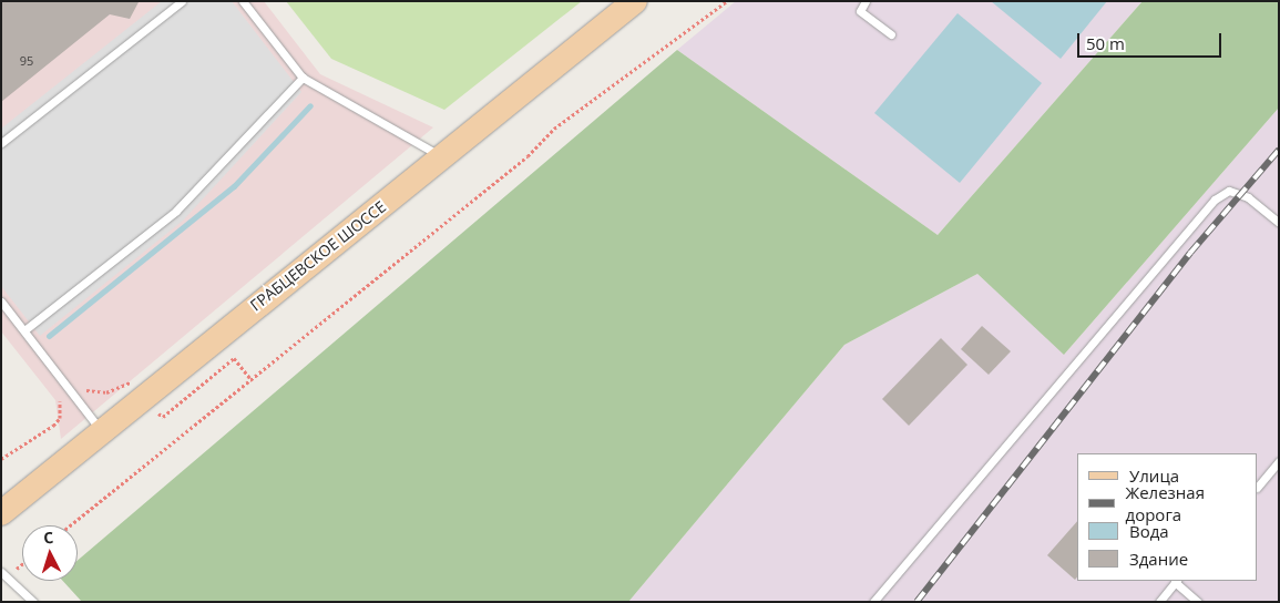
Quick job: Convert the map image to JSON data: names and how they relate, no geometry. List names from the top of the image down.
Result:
{
  "streets": {
    "main road": ["ГРАБЦЕВСКОЕ ШОССЕ"]
  },
  "house_numbers": ["95"],
  "legend": [
    "Улица",
    "Железная дорога",
    "Вода",
    "Здание"
  ],
  "scale_bar": "50 m",
  "north": "top"
}
